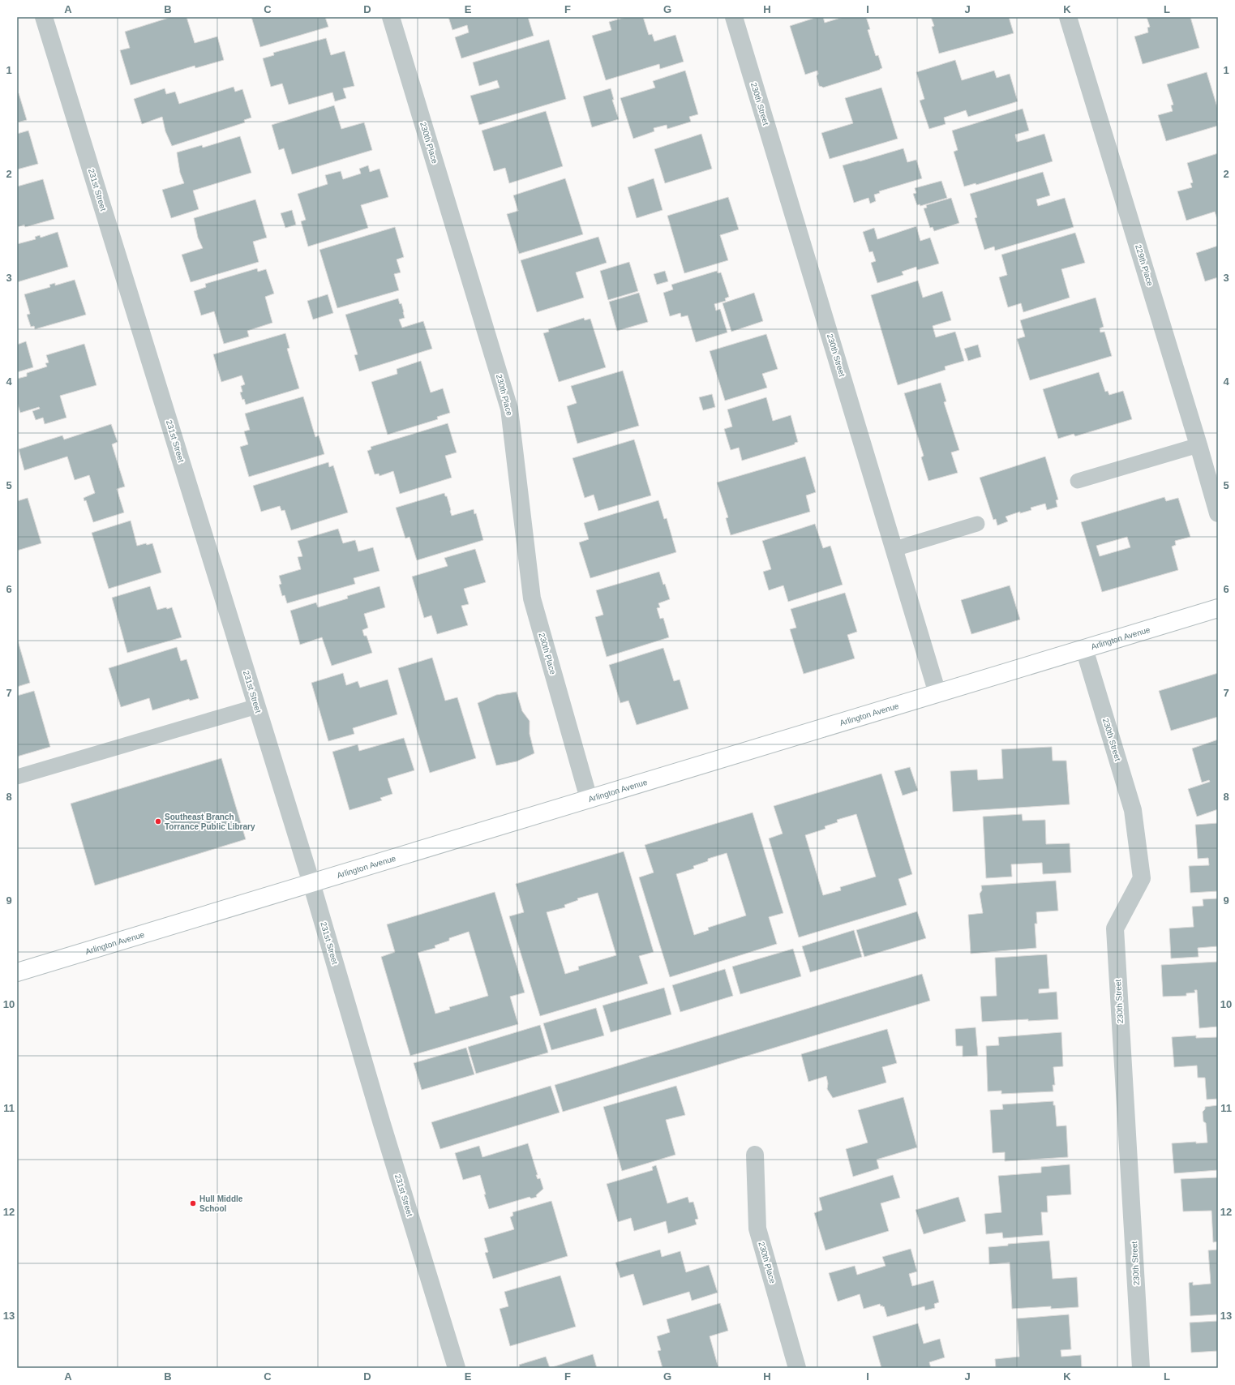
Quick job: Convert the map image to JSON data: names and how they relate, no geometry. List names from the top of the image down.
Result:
{
  "streets": {
    "main road": ["Arlington Avenue"],
    "street": [
      "230th Street",
      "230th Place",
      "231st Street",
      "229th Place"
    ]
  },
  "crossings": [
    ["230th Street", "Arlington Avenue"],
    ["230th Place", "Arlington Avenue"],
    ["231st Street", "Arlington Avenue"]
  ],
  "places": ["Southeast Branch Torrance Public Library", "Hull Middle School"],
  "grid": {
    "columns": [
      "A",
      "B",
      "C",
      "D",
      "E",
      "F",
      "G",
      "H",
      "I",
      "J",
      "K",
      "L"
    ],
    "rows": [
      "1",
      "2",
      "3",
      "4",
      "5",
      "6",
      "7",
      "8",
      "9",
      "10",
      "11",
      "12",
      "13"
    ]
  }
}
